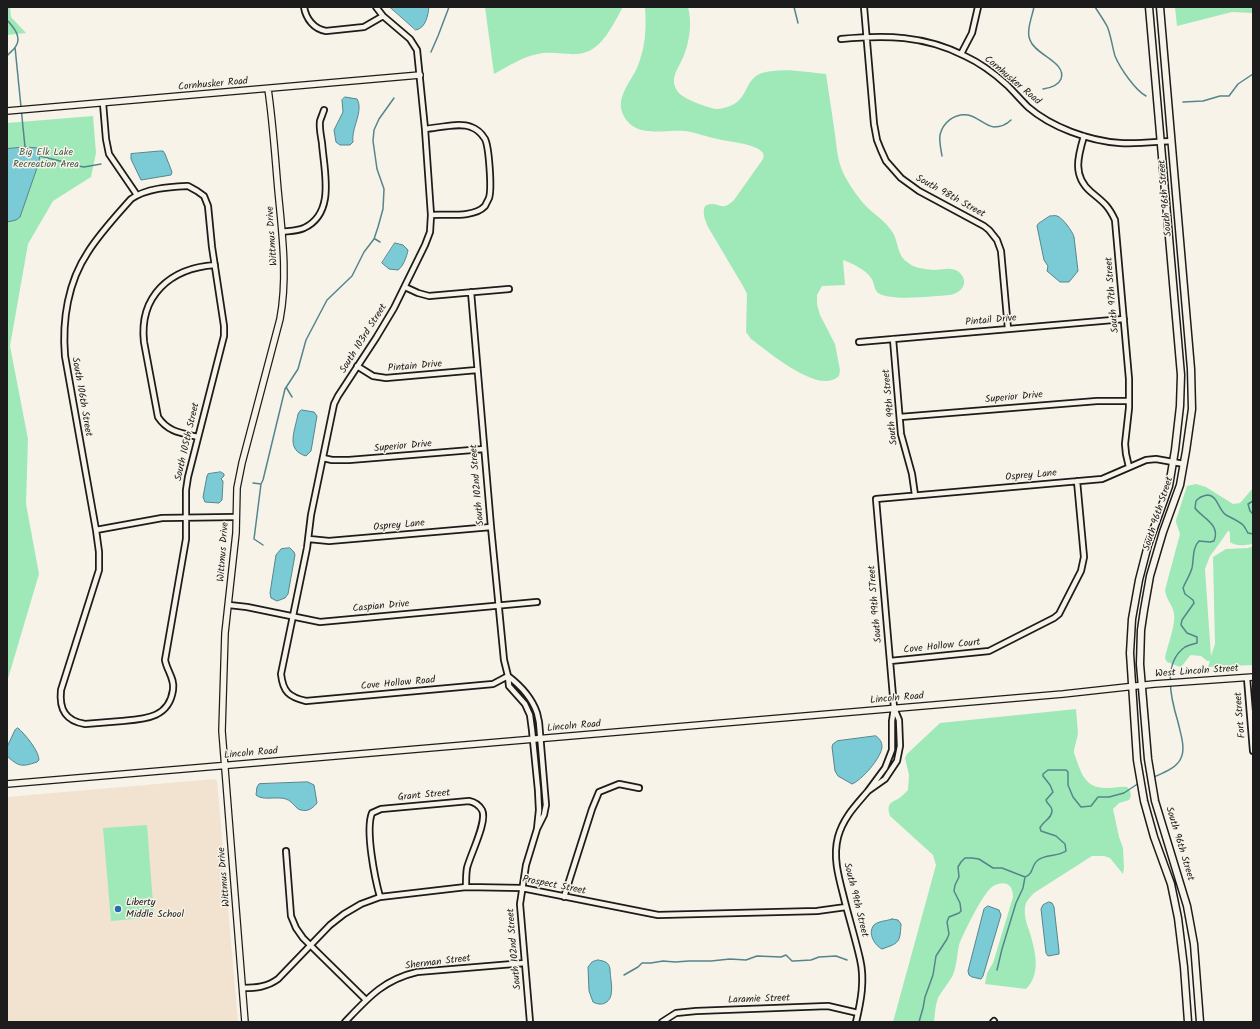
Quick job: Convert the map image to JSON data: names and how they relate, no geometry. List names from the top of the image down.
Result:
{
  "streets": {
    "main road": ["South 96th Street"],
    "street": [
      "Cornhusker Road",
      "South 98th Street",
      "Wittmus Drive",
      "South 97th Street",
      "Pintail Drive",
      "South 103rd Street",
      "Pintain Drive",
      "South 106th Street",
      "Superior Drive",
      "South 99th Street",
      "South 105th Street",
      "Osprey Lane",
      "South 102nd Street",
      "South 99th STreet",
      "Caspian Drive",
      "Cove Hollow Court",
      "West Lincoln Street",
      "Cove Hollow Road",
      "Lincoln Road",
      "Fort Street",
      "Grant Street",
      "Prospect Street",
      "Sherman Street",
      "Laramie Street"
    ]
  },
  "crossings": [
    ["Cornhusker Road", "South 98th Street"],
    ["Cornhusker Road", "South 96th Street"],
    ["Cornhusker Road", "Wittmus Drive"],
    ["Cornhusker Road", "South 97th Street"],
    ["Cornhusker Road", "South 103rd Street"],
    ["South 98th Street", "Pintail Drive"],
    ["South 96th Street", "Osprey Lane"],
    ["South 96th Street", "West Lincoln Street"],
    ["South 96th Street", "Lincoln Road"],
    ["Wittmus Drive", "Caspian Drive"],
    ["Wittmus Drive", "Lincoln Road"],
    ["Wittmus Drive", "Prospect Street"],
    ["South 97th Street", "Pintail Drive"],
    ["South 97th Street", "Superior Drive"],
    ["South 97th Street", "Osprey Lane"],
    ["Pintail Drive", "South 99th Street"],
    ["South 103rd Street", "Pintain Drive"],
    ["South 103rd Street", "Superior Drive"],
    ["South 103rd Street", "Osprey Lane"],
    ["South 103rd Street", "Caspian Drive"],
    ["South 103rd Street", "Cove Hollow Road"],
    ["Pintain Drive", "South 102nd Street"],
    ["South 106th Street", "South 105th Street"],
    ["Superior Drive", "South 99th Street"],
    ["Superior Drive", "South 102nd Street"],
    ["South 99th Street", "Osprey Lane"],
    ["South 99th Street", "South 99th STreet"],
    ["South 99th Street", "Lincoln Road"],
    ["South 99th Street", "Prospect Street"],
    ["South 99th Street", "Laramie Street"],
    ["Osprey Lane", "South 102nd Street"],
    ["Osprey Lane", "South 99th STreet"],
    ["Osprey Lane", "Cove Hollow Court"],
    ["South 102nd Street", "Caspian Drive"],
    ["South 102nd Street", "Cove Hollow Road"],
    ["South 102nd Street", "Lincoln Road"],
    ["South 102nd Street", "Prospect Street"],
    ["South 102nd Street", "Sherman Street"],
    ["South 99th STreet", "Cove Hollow Court"],
    ["South 99th STreet", "Lincoln Road"],
    ["West Lincoln Street", "Lincoln Road"],
    ["West Lincoln Street", "Fort Street"],
    ["Grant Street", "Prospect Street"]
  ],
  "parks": ["Big Elk Lake Recreation Area"],
  "places": ["Liberty Middle School"]
}
